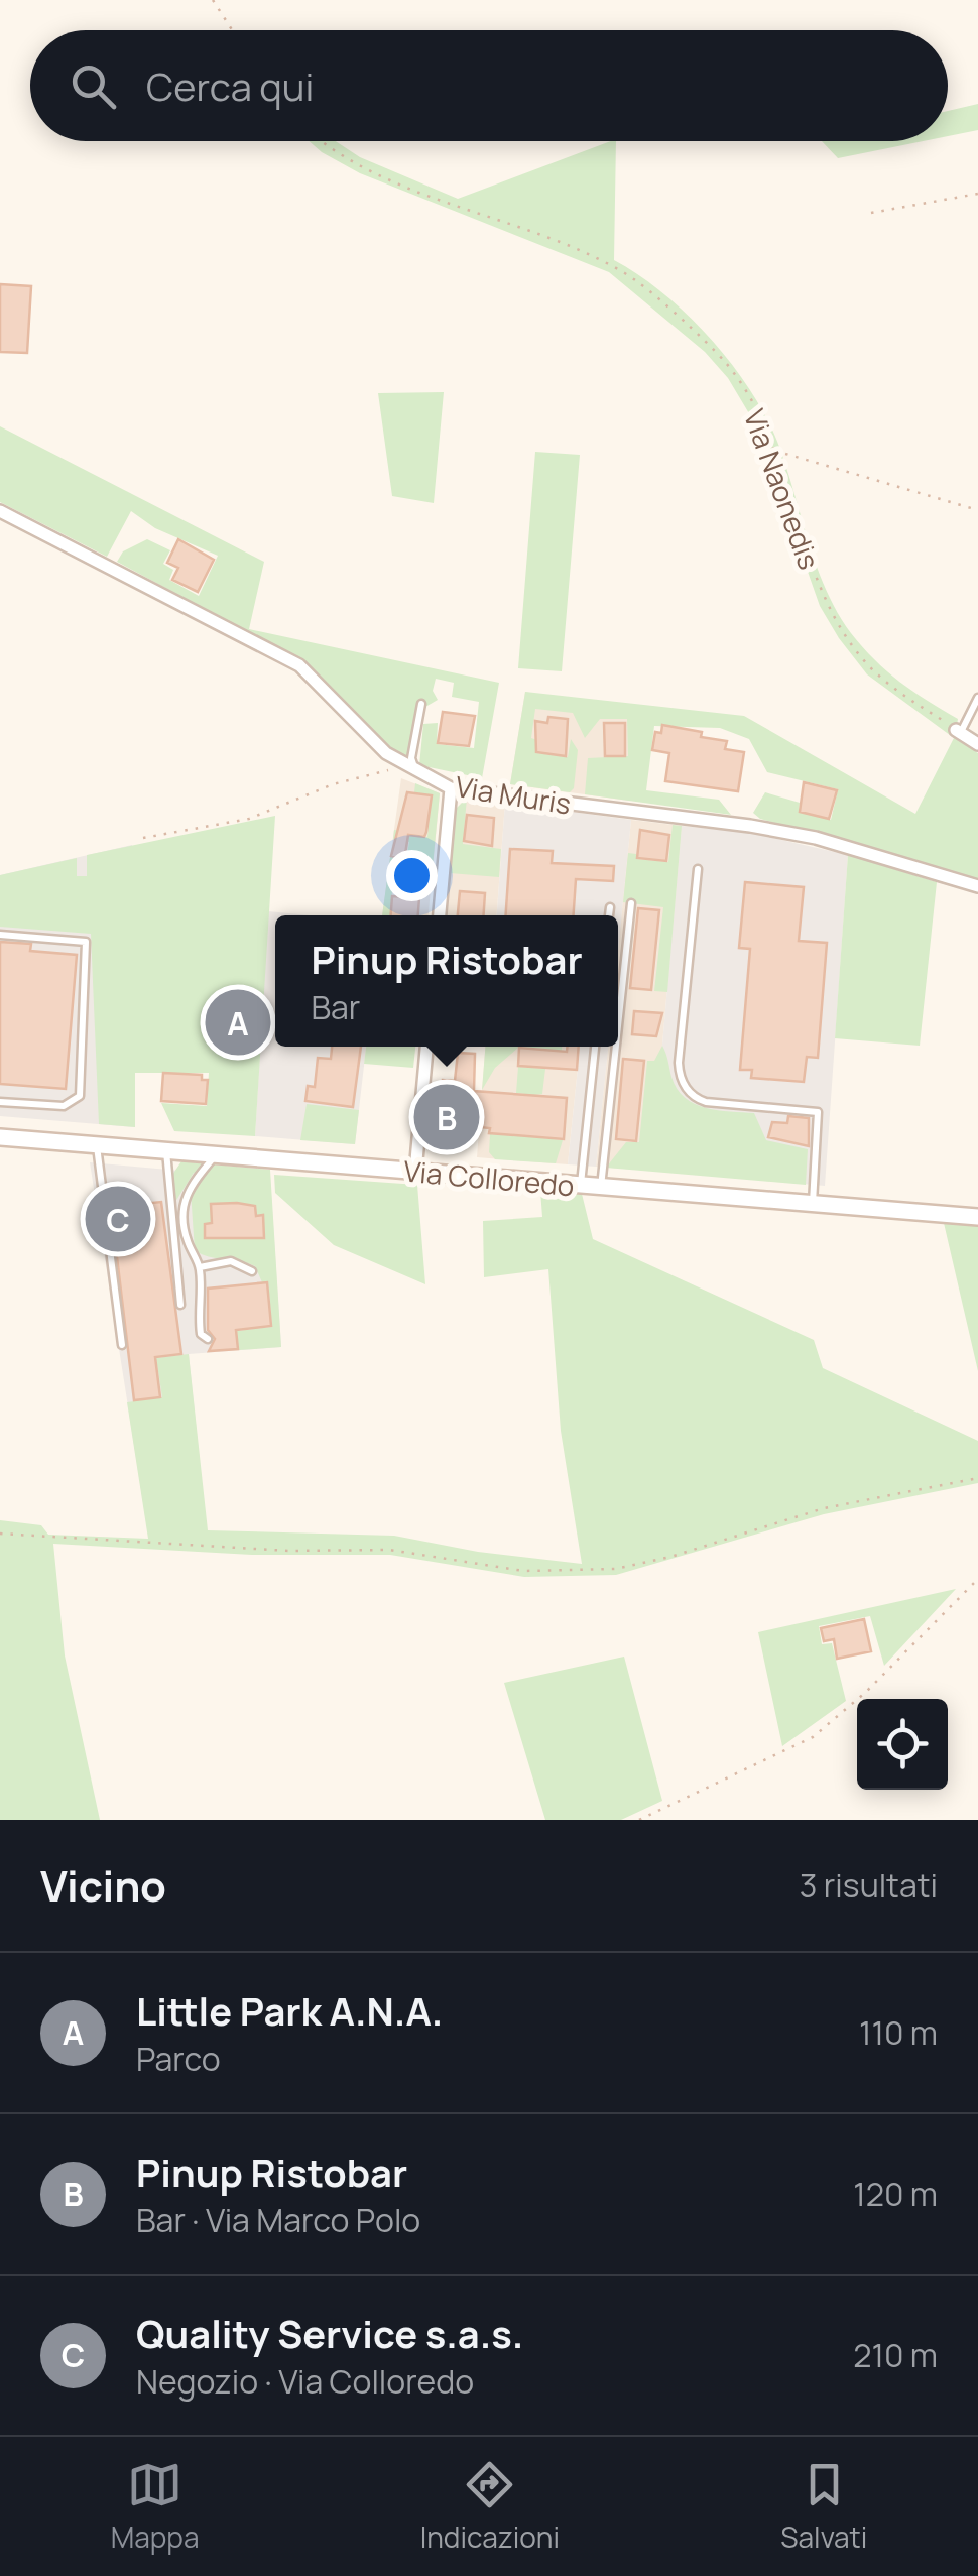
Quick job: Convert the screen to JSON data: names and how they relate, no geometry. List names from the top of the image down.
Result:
{
  "streets": {
    "main road": ["Via Colloredo"],
    "street": ["Via Muris"],
    "path": ["Via Naonedis"]
  },
  "page": {
    "search": "Cerca qui",
    "popup": ["Pinup Ristobar", "Bar"],
    "pins": ["A", "B", "C"],
    "heading": ["Vicino", "3 risultati"],
    "list": [
      {
        "mark": "A",
        "name": "Little Park A.N.A.",
        "note": "Parco",
        "value": "110 m"
      },
      {
        "mark": "B",
        "name": "Pinup Ristobar",
        "note": "Bar · Via Marco Polo",
        "value": "120 m"
      },
      {
        "mark": "C",
        "name": "Quality Service s.a.s.",
        "note": "Negozio · Via Colloredo",
        "value": "210 m"
      }
    ],
    "nav": ["Mappa", "Indicazioni", "Salvati"]
  }
}
